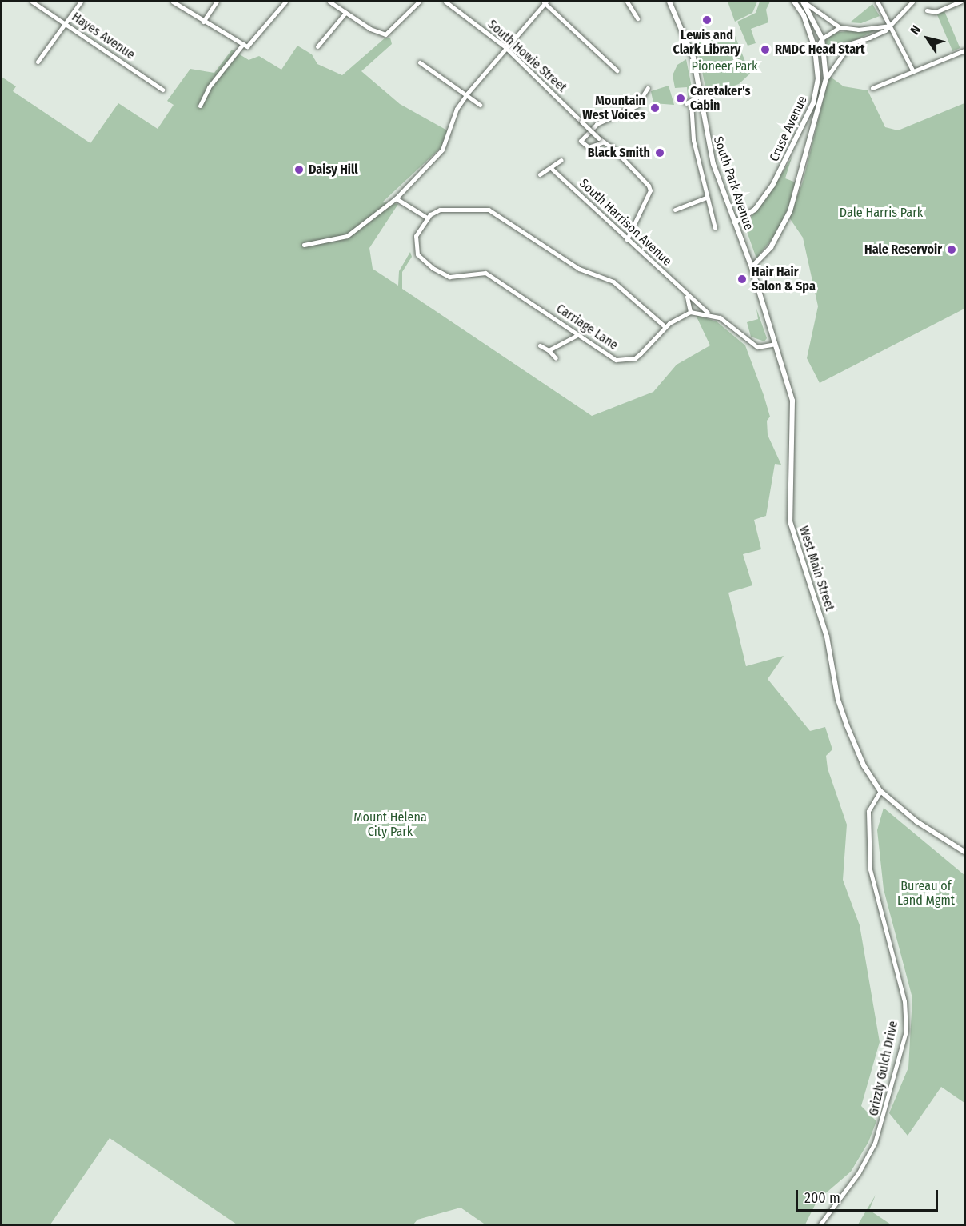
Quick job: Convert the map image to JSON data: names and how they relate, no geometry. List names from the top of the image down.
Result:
{
  "streets": {
    "street": [
      "Hayes Avenue",
      "South Howie Street",
      "Cruse Avenue",
      "South Park Avenue",
      "South Harrison Avenue",
      "Carriage Lane",
      "West Main Street",
      "Grizzly Gulch Drive"
    ]
  },
  "crossings": [
    ["South Howie Street", "South Harrison Avenue"],
    ["Cruse Avenue", "South Park Avenue"],
    ["South Park Avenue", "West Main Street"],
    ["South Harrison Avenue", "Carriage Lane"],
    ["West Main Street", "Grizzly Gulch Drive"]
  ],
  "parks": [
    "Pioneer Park",
    "Dale Harris Park",
    "Mount Helena City Park",
    "Bureau of Land Mgmt"
  ],
  "places": [
    "Lewis and Clark Library",
    "RMDC Head Start",
    "Caretaker's Cabin",
    "Mountain West Voices",
    "Black Smith",
    "Daisy Hill",
    "Hale Reservoir",
    "Hair Hair Salon & Spa"
  ],
  "scale_bar": "200 m",
  "north": "top left"
}
